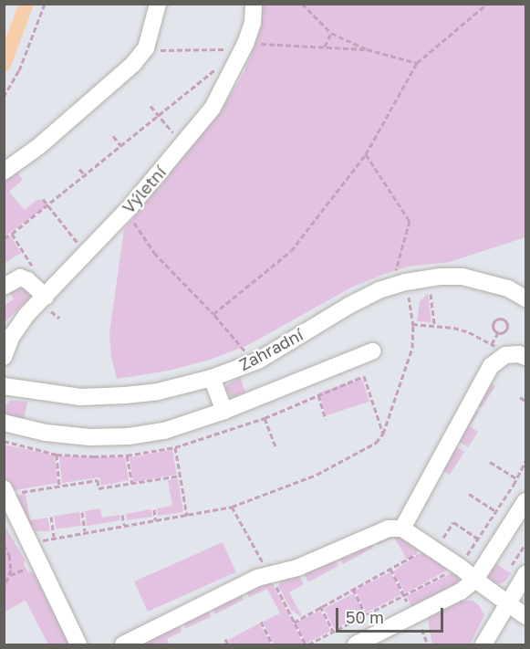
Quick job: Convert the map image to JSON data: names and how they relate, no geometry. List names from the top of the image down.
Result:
{
  "streets": {
    "street": ["Výletní", "Zahradní"]
  },
  "scale_bar": "50 m"
}
